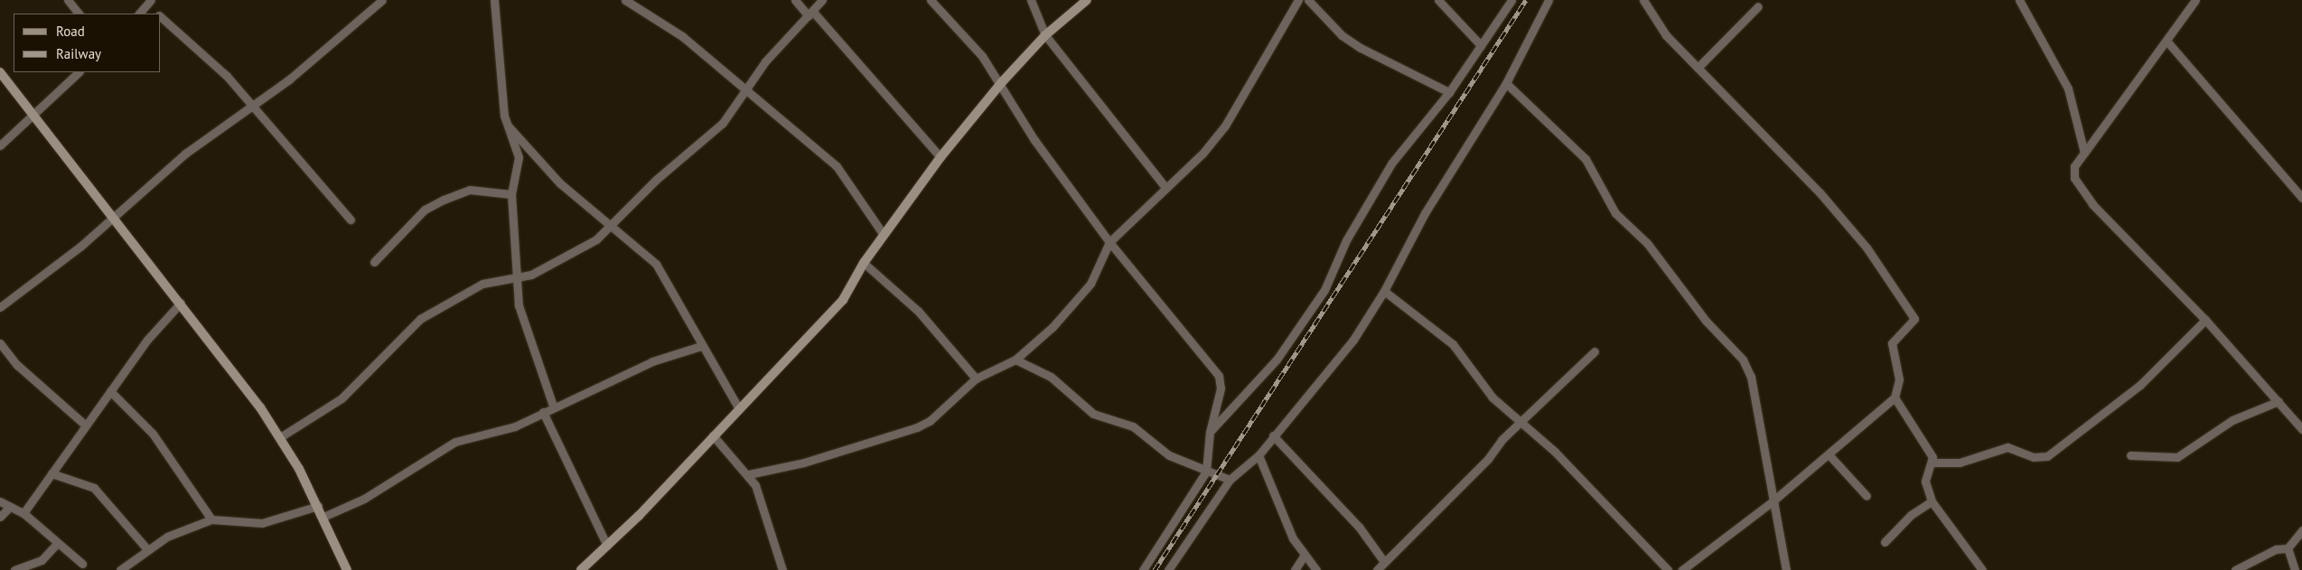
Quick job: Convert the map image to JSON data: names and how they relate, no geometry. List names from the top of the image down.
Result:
{
  "legend": ["Road", "Railway"]
}
